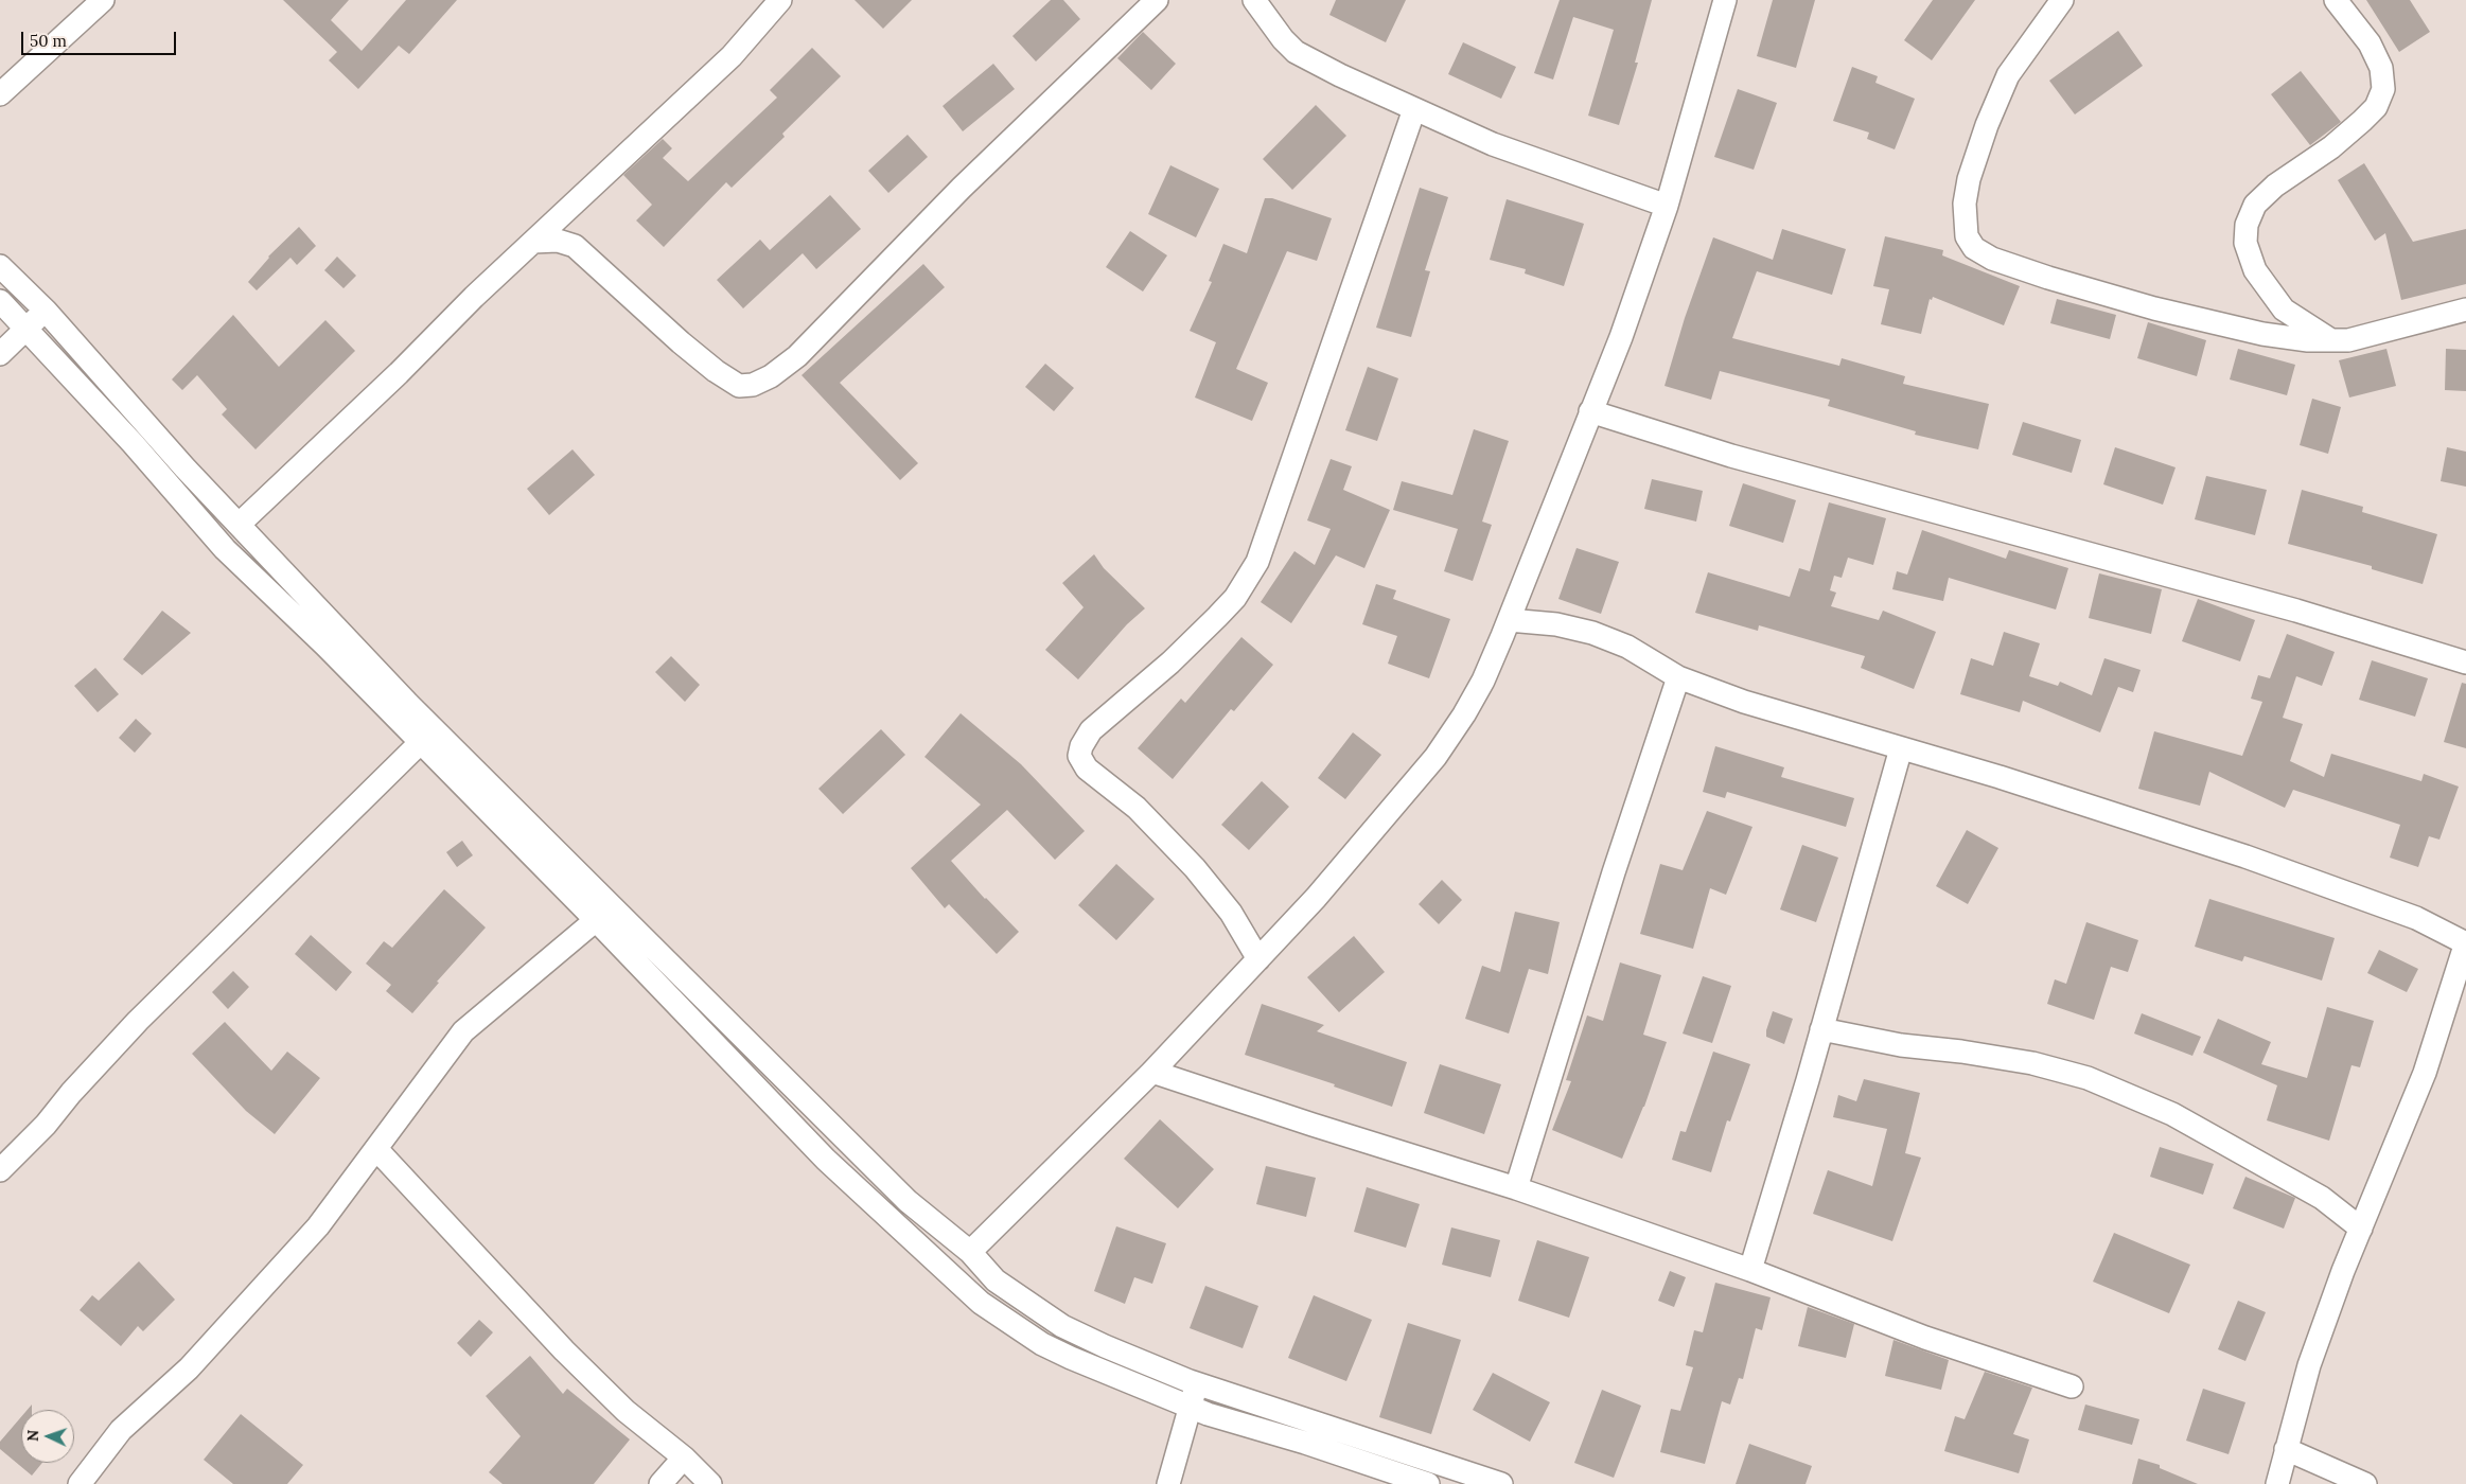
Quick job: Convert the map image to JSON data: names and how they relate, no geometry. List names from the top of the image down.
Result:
{
  "scale_bar": "50 m",
  "north": "left"
}
